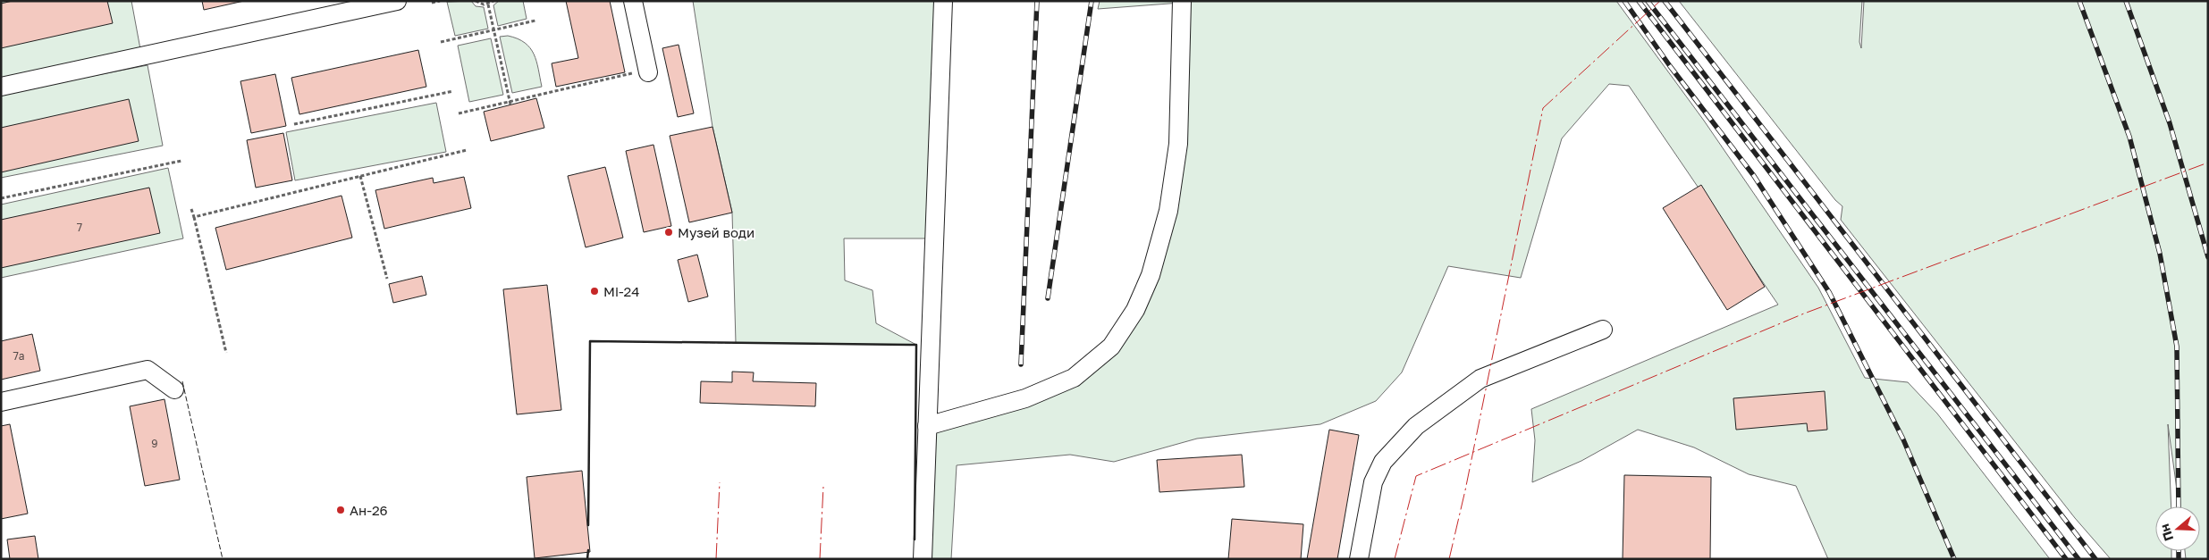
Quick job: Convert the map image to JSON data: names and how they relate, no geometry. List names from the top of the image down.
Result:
{
  "places": ["Музей води", "Мі-24", "Ан-26"],
  "house_numbers": ["7", "7а", "9"],
  "north": "left"
}
